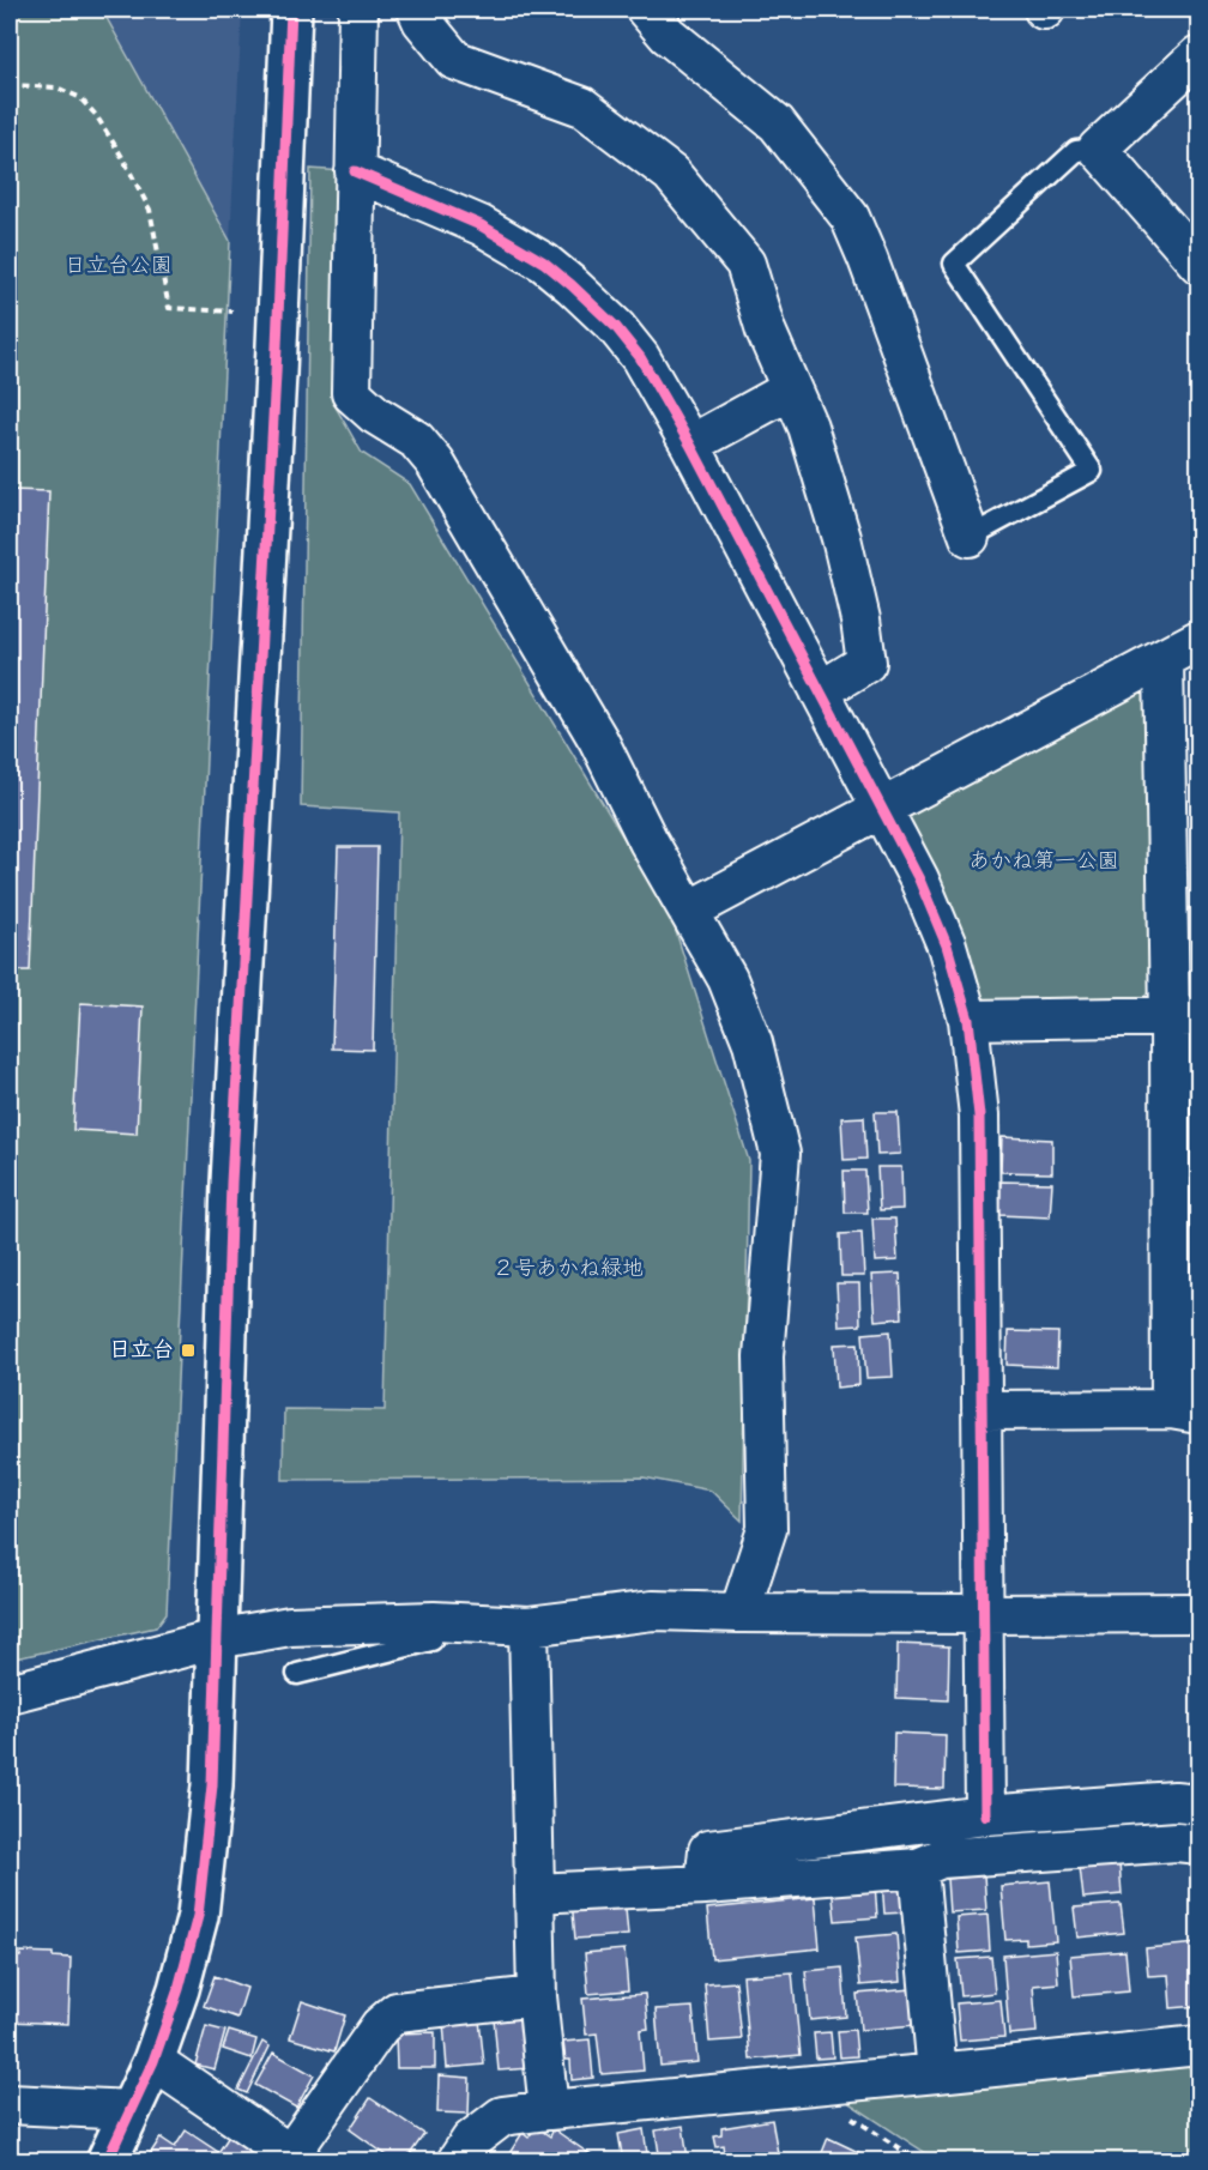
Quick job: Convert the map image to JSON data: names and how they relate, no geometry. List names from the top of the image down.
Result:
{
  "parks": ["日立台公園", "あかね第一公園", "２号あかね緑地"],
  "places": {
    "transit": ["日立台"]
  }
}
